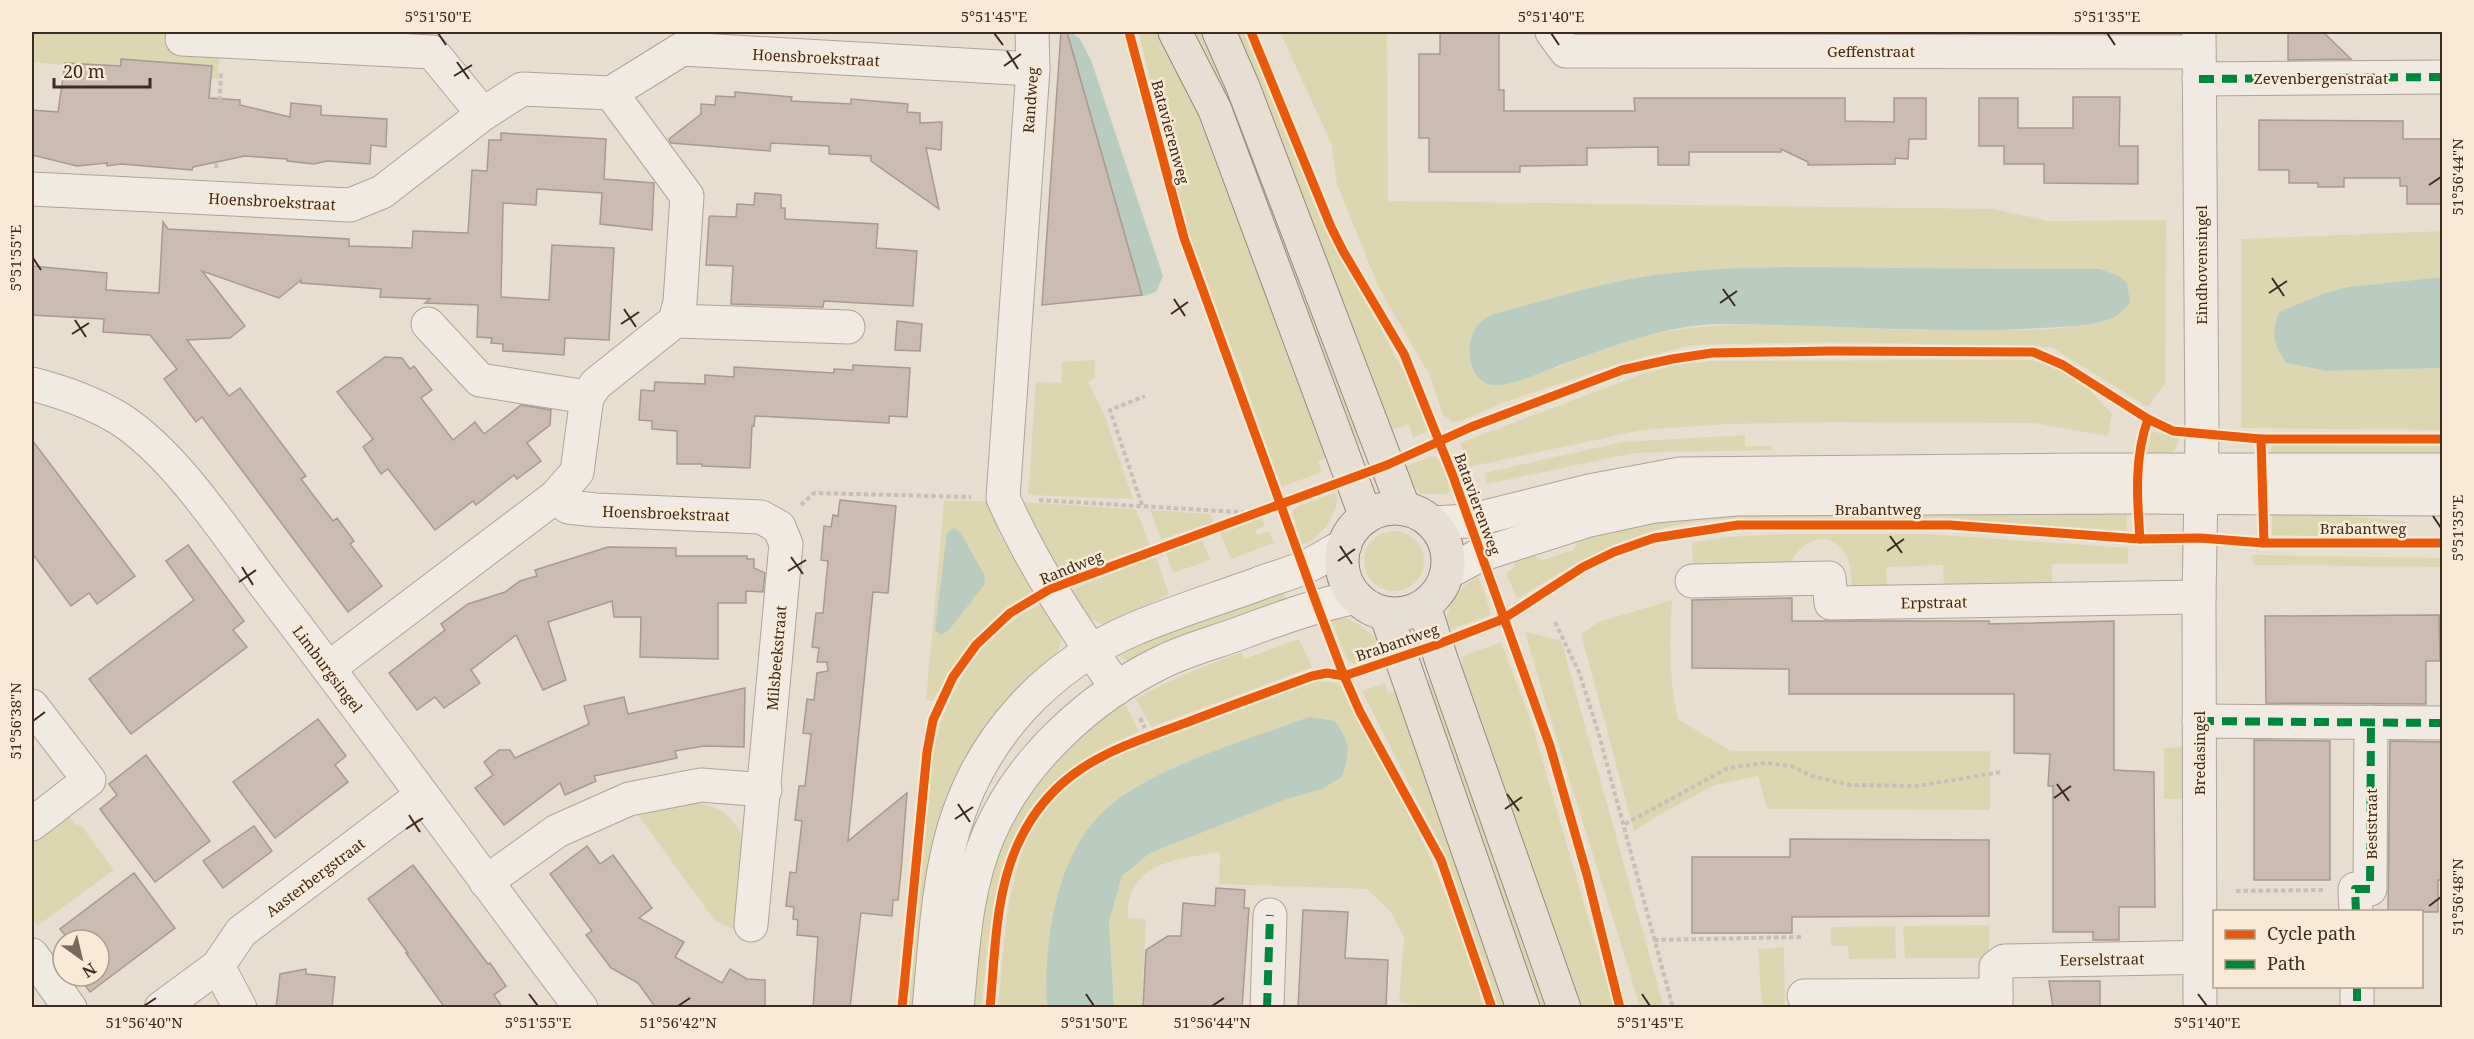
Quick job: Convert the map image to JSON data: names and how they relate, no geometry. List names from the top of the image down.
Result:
{
  "streets": {
    "street": [
      "Geffenstraat",
      "Hoensbroekstraat",
      "Zevenbergenstraat",
      "Randweg",
      "Eindhovensingel",
      "Brabantweg",
      "Erpstraat",
      "Milsbeekstraat",
      "Limburgsingel",
      "Bredasingel",
      "Beststraat",
      "Aasterbergstraat",
      "Eerselstraat"
    ],
    "cycle path": ["Batavierenweg"]
  },
  "crossings": [
    ["Geffenstraat", "Zevenbergenstraat"],
    ["Geffenstraat", "Eindhovensingel"],
    ["Hoensbroekstraat", "Randweg"],
    ["Hoensbroekstraat", "Milsbeekstraat"],
    ["Zevenbergenstraat", "Eindhovensingel"],
    ["Eindhovensingel", "Brabantweg"],
    ["Eindhovensingel", "Bredasingel"],
    ["Brabantweg", "Bredasingel"],
    ["Erpstraat", "Bredasingel"],
    ["Limburgsingel", "Aasterbergstraat"],
    ["Bredasingel", "Eerselstraat"]
  ],
  "legend": ["Cycle path", "Path"],
  "scale_bar": "20 m",
  "north": "bottom right",
  "coordinates": [
    "5°51'50\"E",
    "5°51'45\"E",
    "5°51'40\"E",
    "5°51'35\"E",
    "51°56'44\"N",
    "5°51'55\"E",
    "51°56'38\"N",
    "51°56'48\"N",
    "51°56'40\"N",
    "51°56'42\"N"
  ]
}
